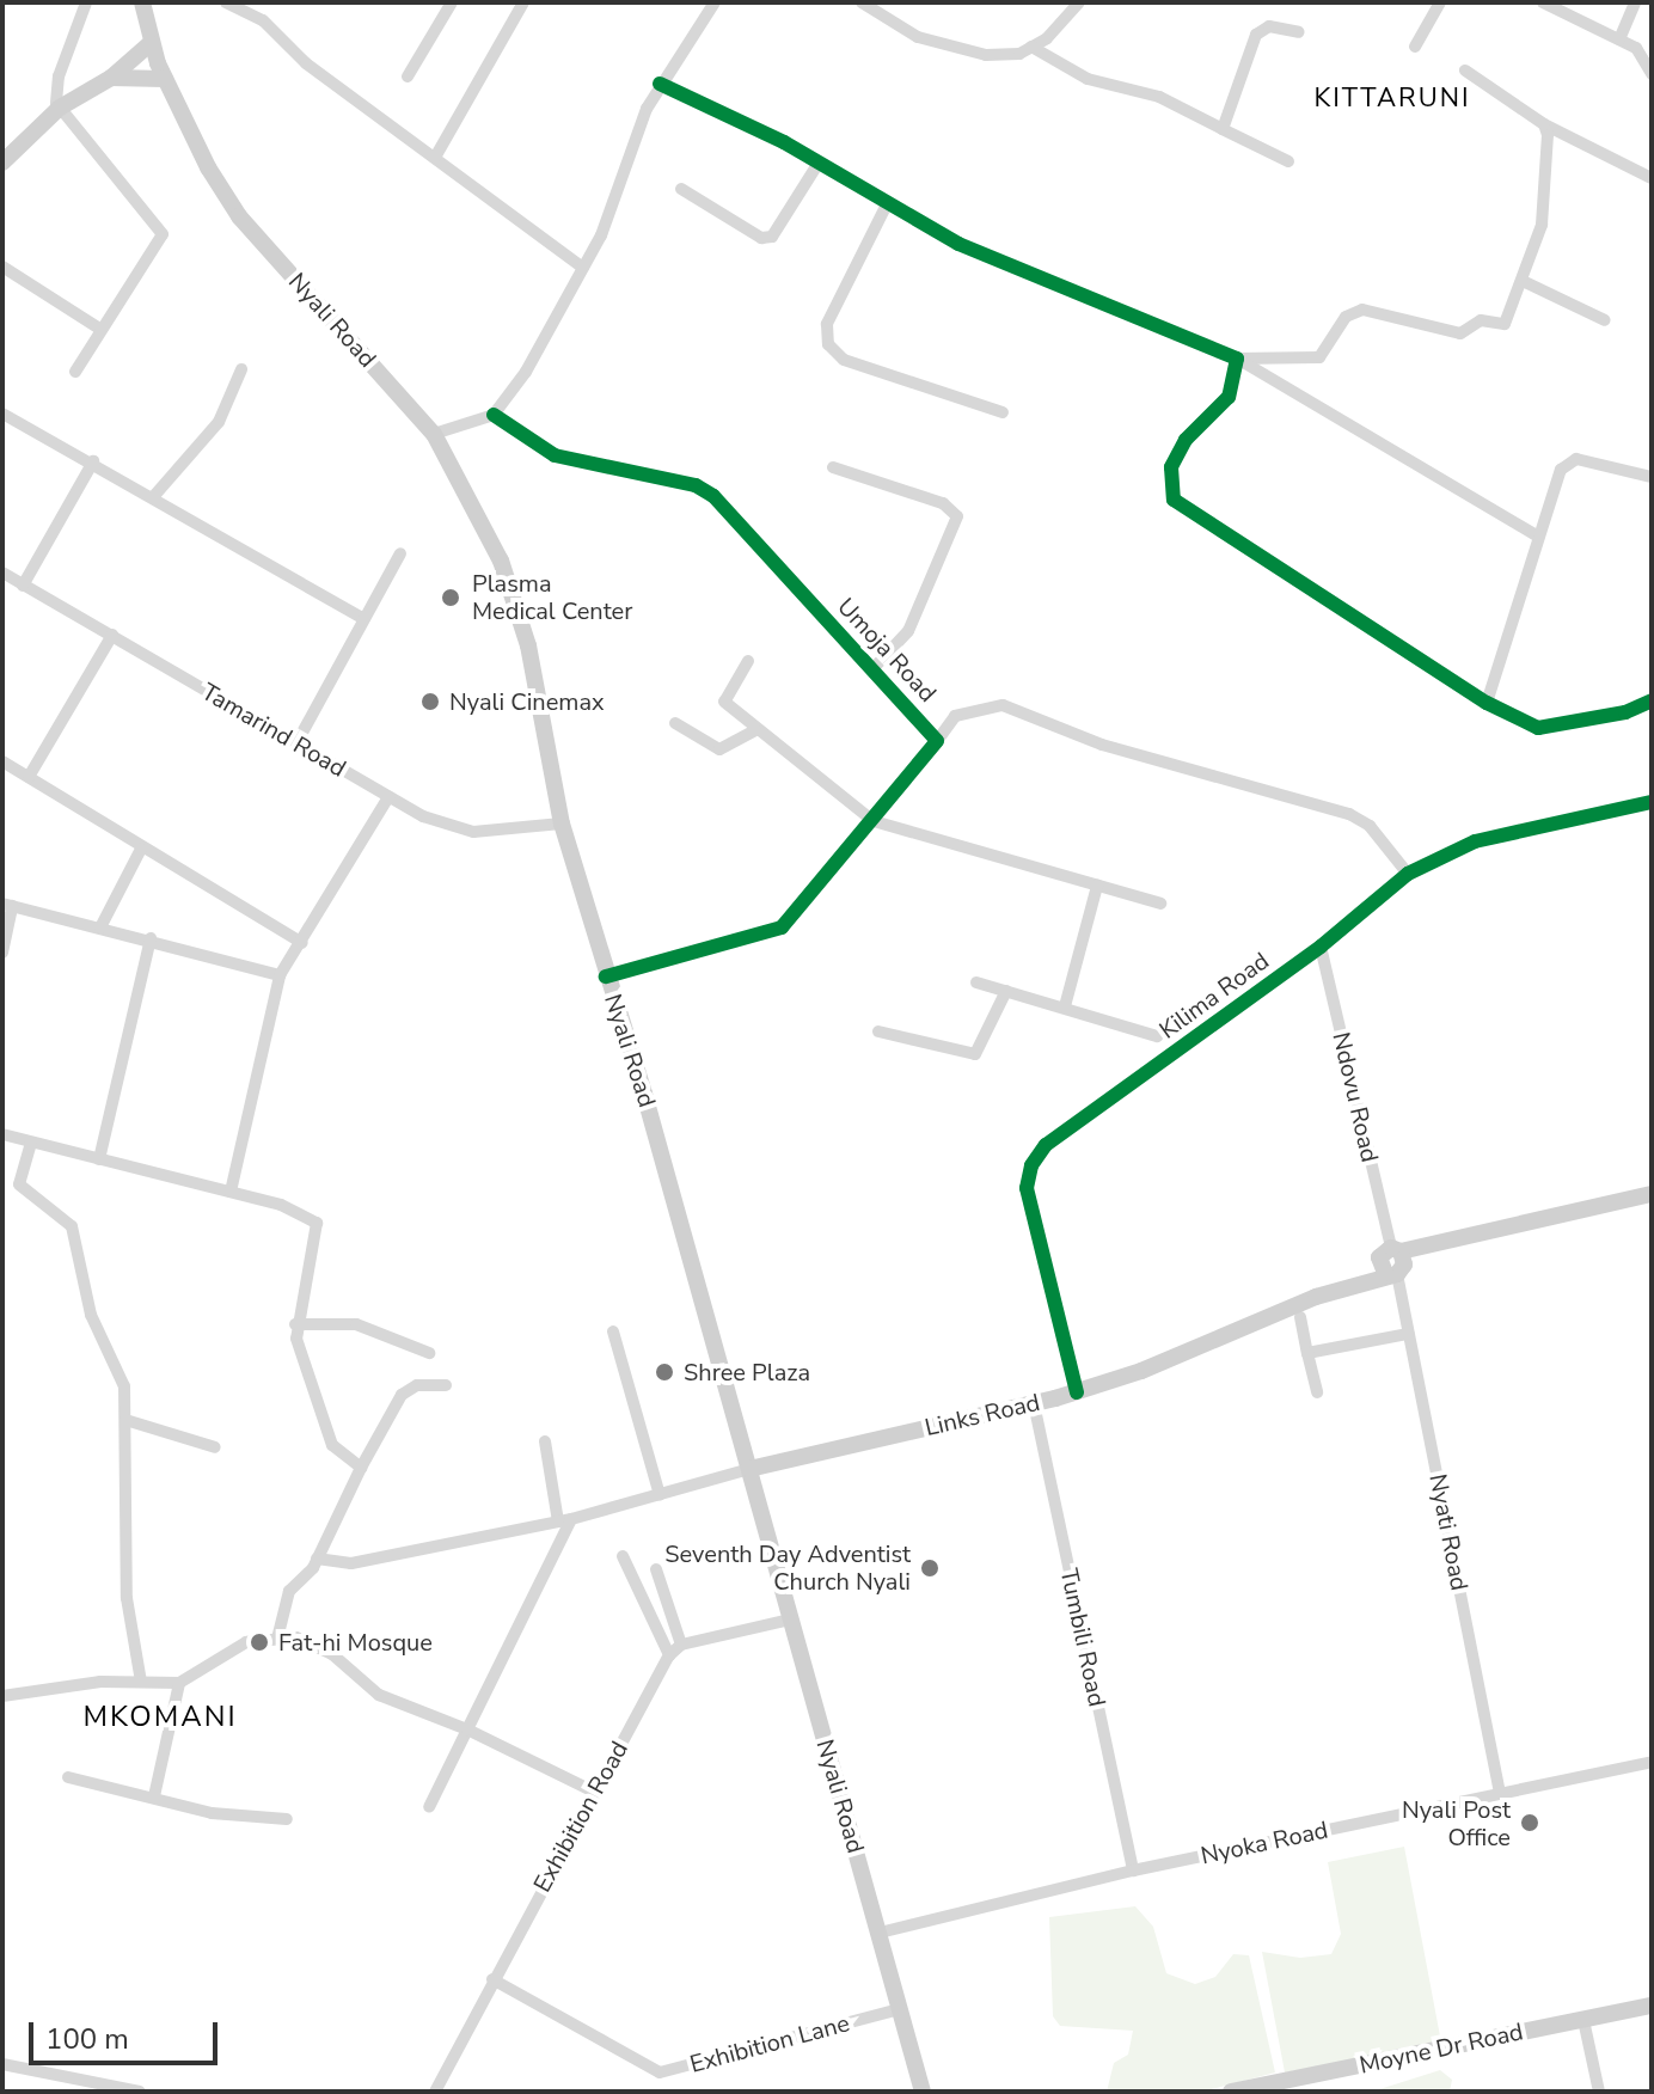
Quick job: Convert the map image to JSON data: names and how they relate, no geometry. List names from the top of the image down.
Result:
{
  "streets": {
    "main road": ["Nyali Road", "Links Road", "Moyne Dr Road"],
    "street": [
      "Umoja Road",
      "Tamarind Road",
      "Kilima Road",
      "Ndovu Road",
      "Nyati Road",
      "Tumbili Road",
      "Exhibition Road",
      "Nyoka Road",
      "Exhibition Lane"
    ]
  },
  "crossings": [
    ["Nyali Road", "Umoja Road"],
    ["Nyali Road", "Tamarind Road"],
    ["Nyali Road", "Links Road"],
    ["Nyali Road", "Exhibition Road"],
    ["Nyali Road", "Nyoka Road"],
    ["Nyali Road", "Exhibition Lane"],
    ["Umoja Road", "Kilima Road"],
    ["Kilima Road", "Ndovu Road"],
    ["Kilima Road", "Links Road"],
    ["Ndovu Road", "Links Road"],
    ["Ndovu Road", "Nyati Road"],
    ["Links Road", "Nyati Road"],
    ["Links Road", "Tumbili Road"],
    ["Nyati Road", "Nyoka Road"],
    ["Tumbili Road", "Nyoka Road"],
    ["Exhibition Road", "Exhibition Lane"]
  ],
  "districts": ["KITTARUNI", "MKOMANI"],
  "places": [
    "Plasma Medical Center",
    "Nyali Cinemax",
    "Shree Plaza",
    "Seventh Day Adventist Church Nyali",
    "Fat-hi Mosque",
    "Nyali Post Office"
  ],
  "scale_bar": "100 m"
}
